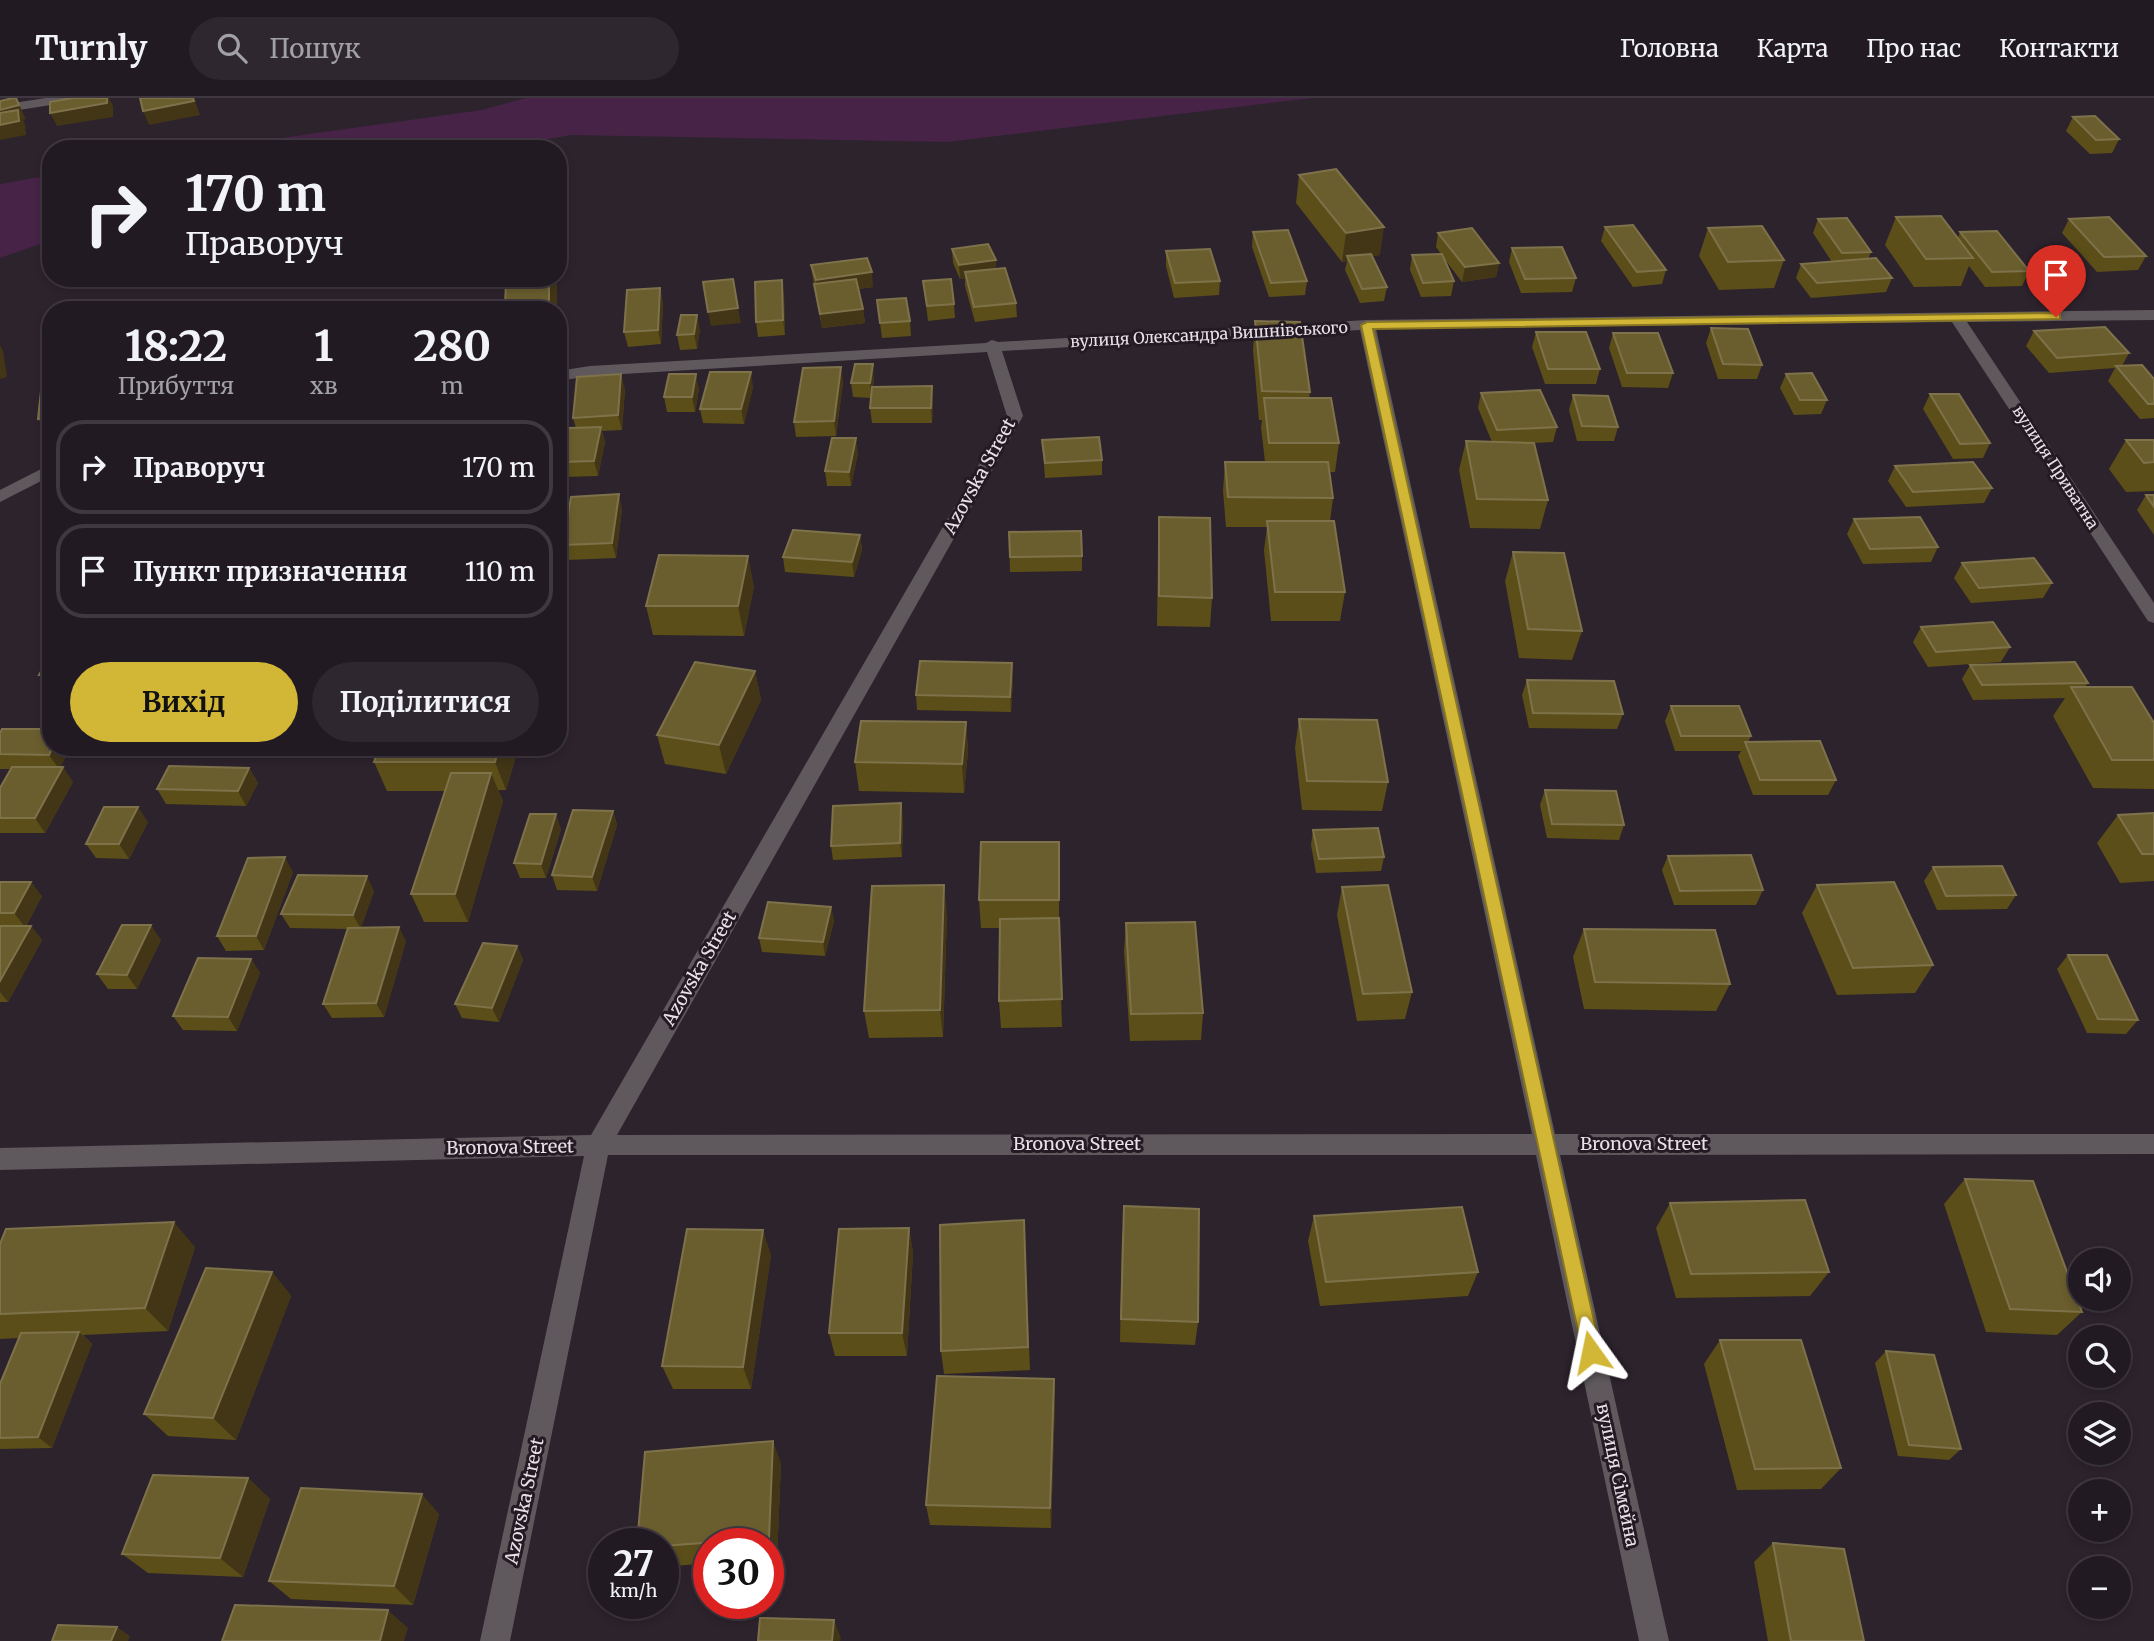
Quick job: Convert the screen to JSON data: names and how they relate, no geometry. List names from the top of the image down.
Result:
{
  "streets": {
    "street": [
      "вулиця Олександра Вишнівського",
      "вулиця Приватна",
      "Azovska Street",
      "Bronova Street",
      "вулиця Сімейна"
    ]
  },
  "crossings": [
    ["вулиця Олександра Вишнівського", "вулиця Приватна"],
    ["вулиця Олександра Вишнівського", "Azovska Street"],
    ["вулиця Олександра Вишнівського", "вулиця Сімейна"],
    ["Azovska Street", "Bronova Street"],
    ["Bronova Street", "вулиця Сімейна"]
  ],
  "page": {
    "header": "Turnly",
    "search": "Пошук",
    "nav": [
      "Головна",
      "Карта",
      "Про нас",
      "Контакти"
    ],
    "turn": ["170 m", "Праворуч"],
    "eta": [
      "18:22",
      "Прибуття",
      "1",
      "хв",
      "280",
      "m"
    ],
    "list": [
      {
        "name": "Праворуч",
        "value": "170 m"
      },
      {
        "name": "Пункт призначення",
        "value": "110 m"
      }
    ],
    "buttons": ["Вихід", "Поділитися"],
    "map_buttons": ["+", "−"],
    "speed": "27 km/h",
    "limit": "30"
  }
}
